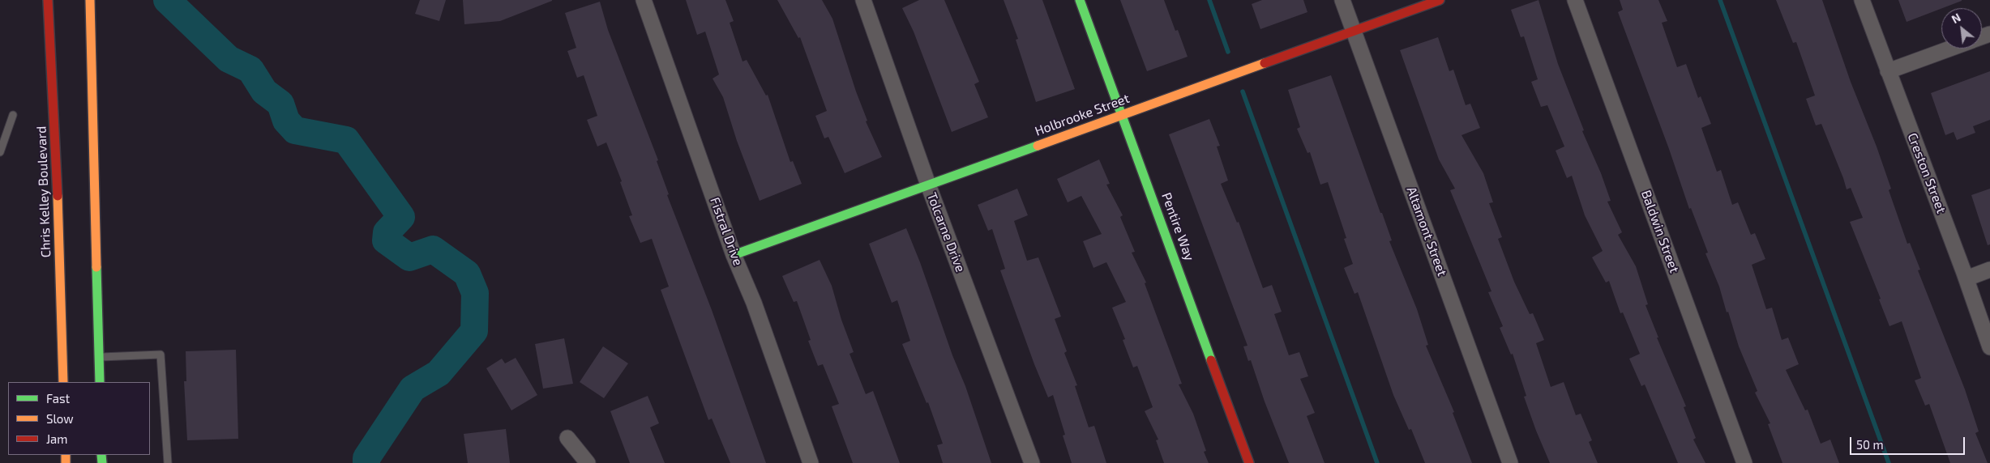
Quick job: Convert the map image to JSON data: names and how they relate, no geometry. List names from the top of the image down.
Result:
{
  "streets": {
    "street": [
      "Holbrooke Street",
      "Creston Street",
      "Chris Kelley Boulevard",
      "Pentire Way",
      "Fistral Drive",
      "Altamont Street",
      "Baldwin Street",
      "Tolcarne Drive"
    ]
  },
  "crossings": [
    ["Holbrooke Street", "Pentire Way"],
    ["Holbrooke Street", "Fistral Drive"],
    ["Holbrooke Street", "Altamont Street"],
    ["Holbrooke Street", "Tolcarne Drive"]
  ],
  "legend": ["Fast", "Slow", "Jam"],
  "scale_bar": "50 m",
  "north": "top left"
}
